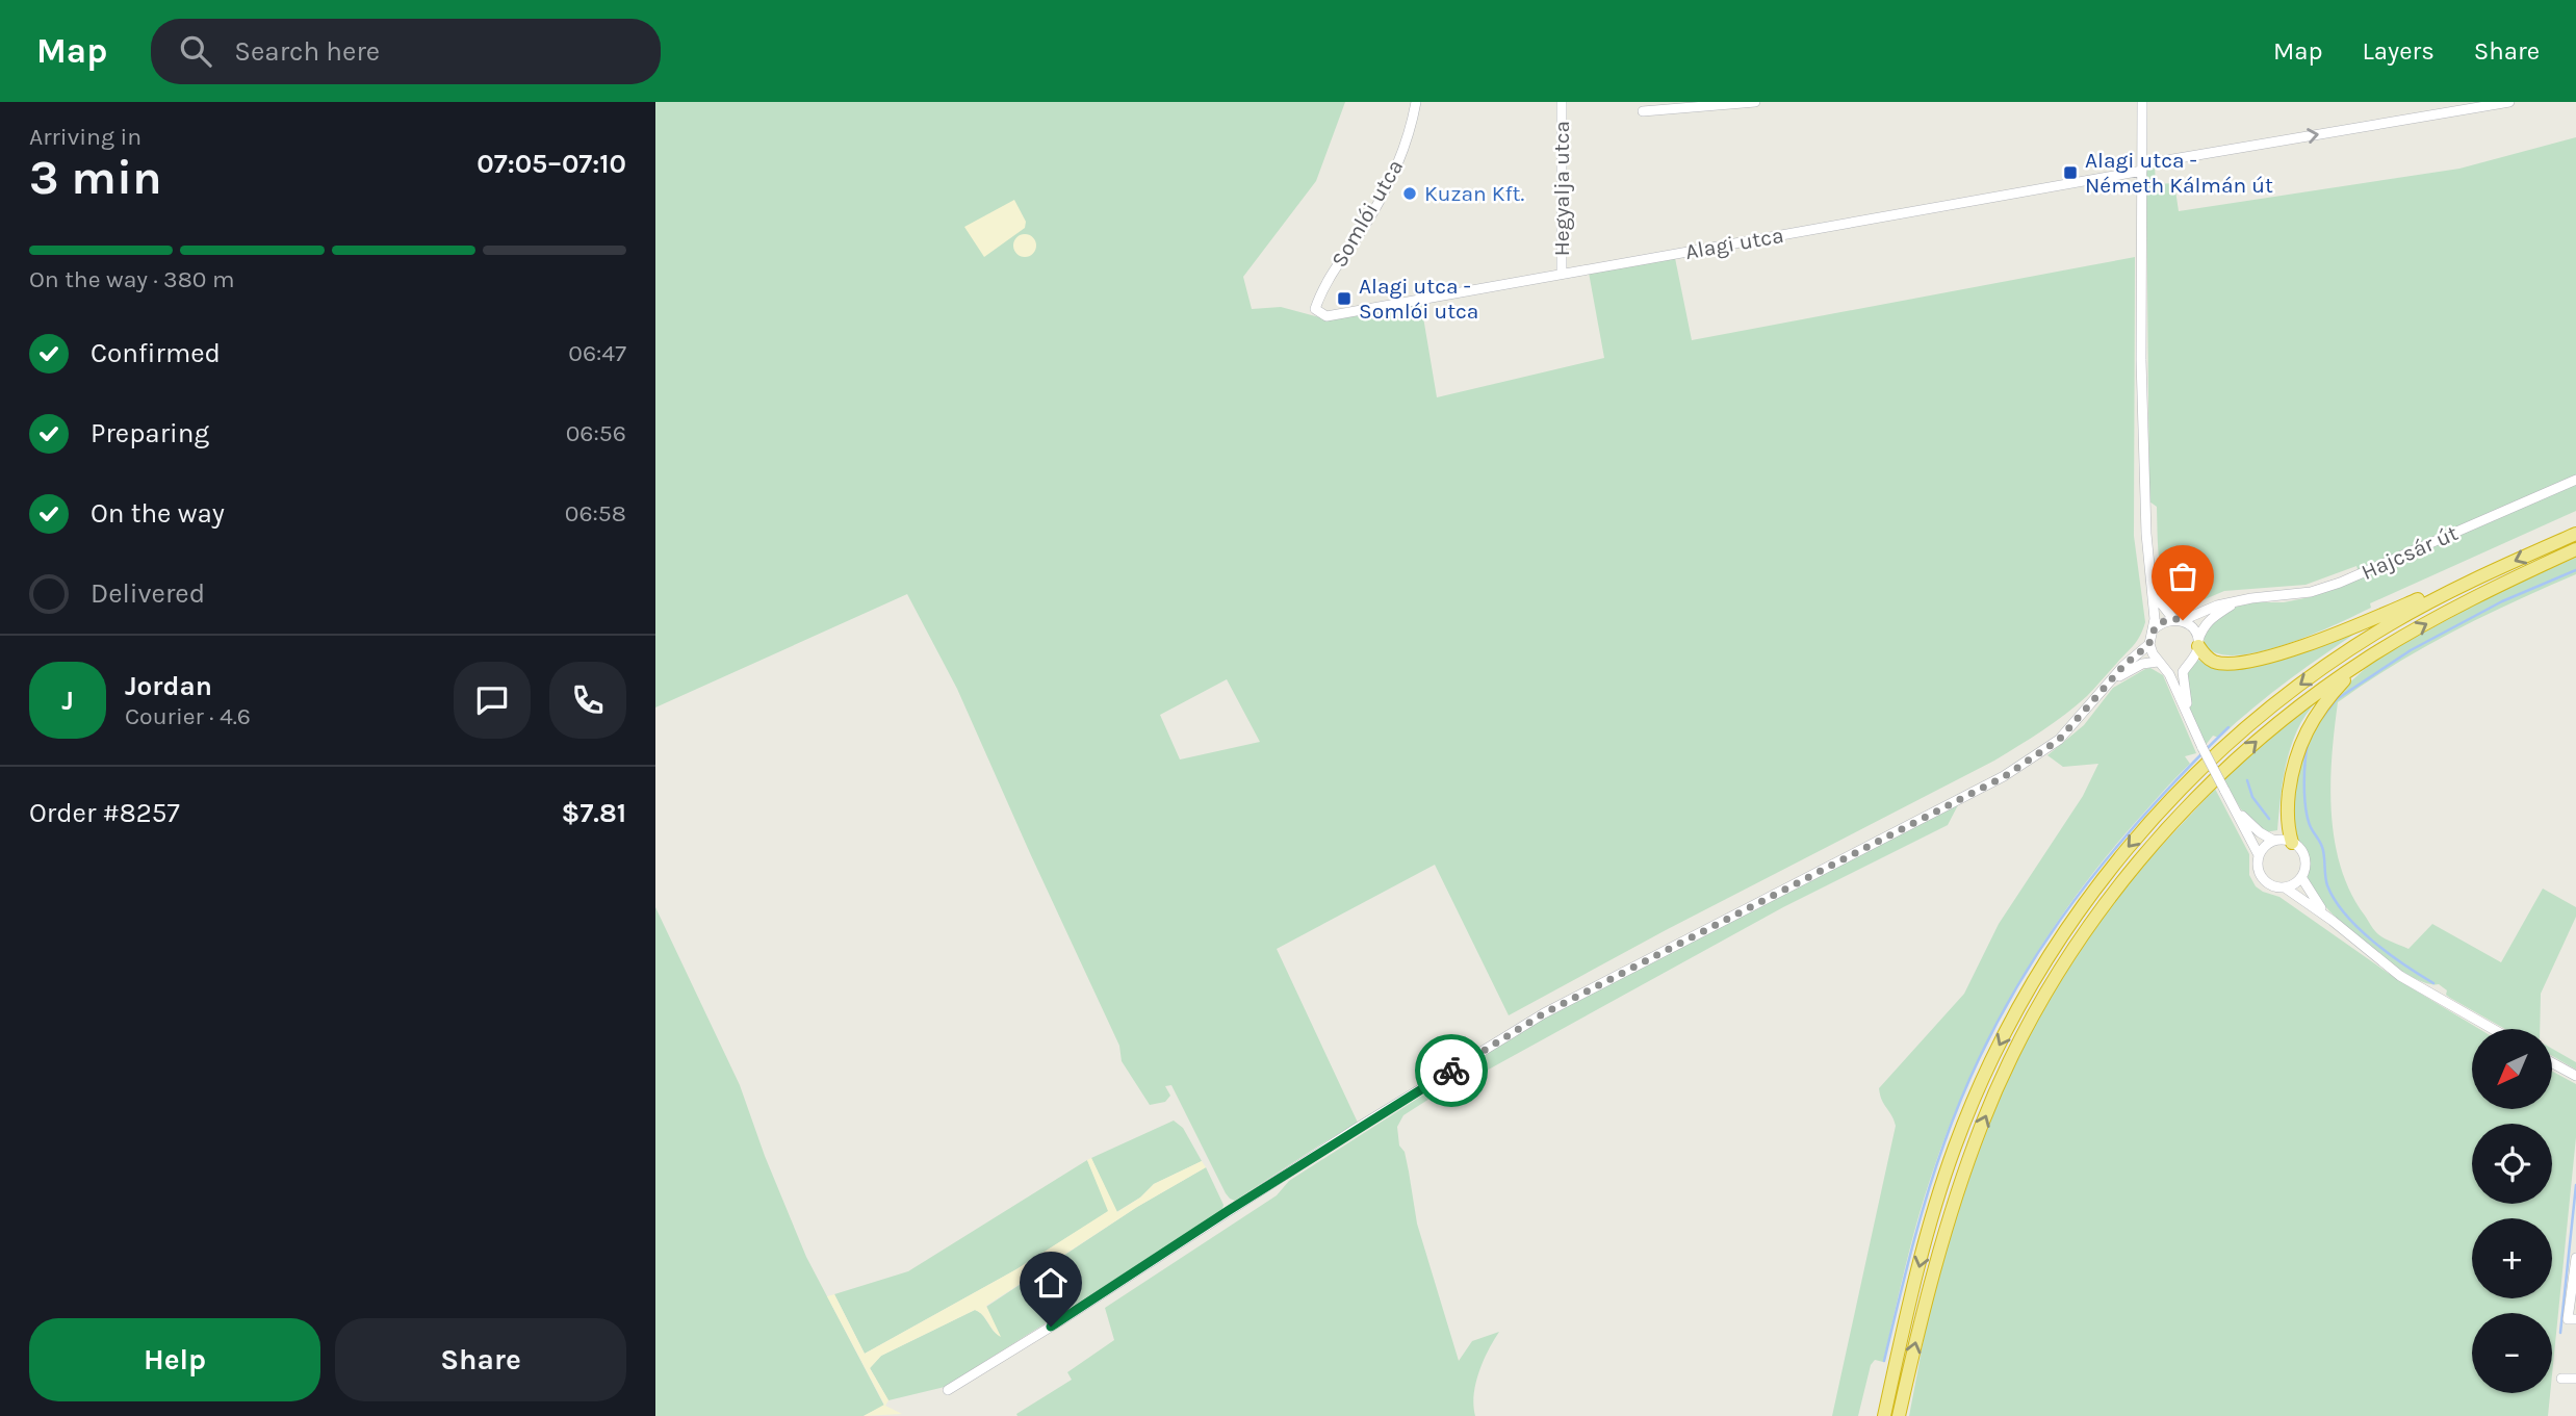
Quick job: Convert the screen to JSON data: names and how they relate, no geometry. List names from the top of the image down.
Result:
{
  "streets": {
    "street": [
      "Hegyalja utca",
      "Somlói utca",
      "Alagi utca",
      "Hajcsár út"
    ]
  },
  "crossings": [
    ["Hegyalja utca", "Alagi utca"],
    ["Somlói utca", "Alagi utca"]
  ],
  "places": {
    "transit": ["Alagi utca - Németh Kálmán út", "Alagi utca - Somlói utca"],
    "other": ["Kuzan Kft."]
  },
  "north": "bottom left",
  "page": {
    "header": "Map",
    "search": "Search here",
    "nav": ["Map", "Layers", "Share"],
    "heading": ["3 min", "Arriving in", "07:05–07:10"],
    "panel": [
      "Jordan",
      "Courier · 4.6",
      "Order #8257",
      "$7.81"
    ],
    "bar": "On the way · 380 m",
    "list": [
      ["Confirmed", "06:47"],
      ["Preparing", "06:56"],
      ["On the way", "06:58"],
      "Delivered"
    ],
    "round": "J",
    "map_buttons": ["+", "−"],
    "buttons": ["Help", "Share"]
  }
}
